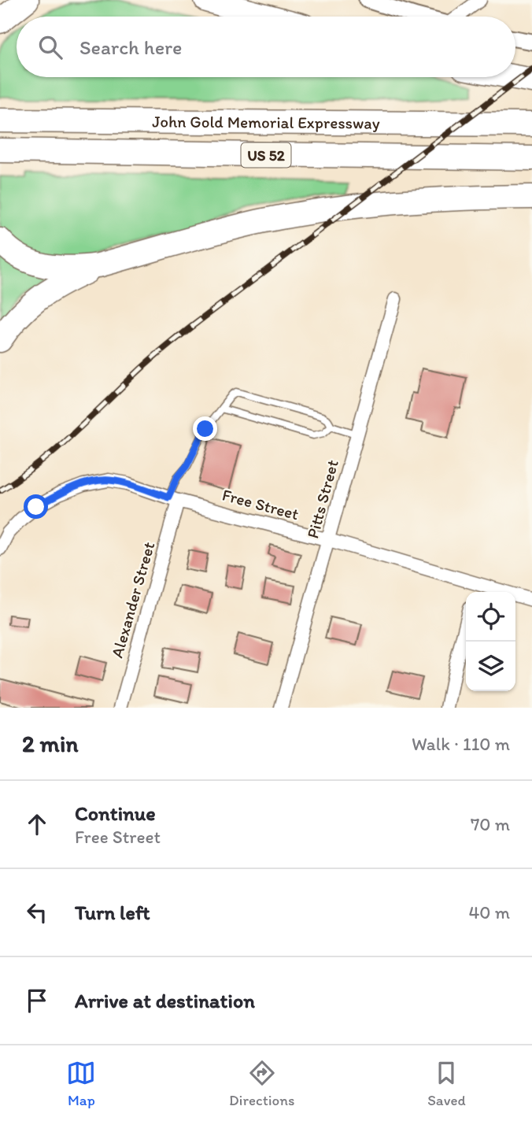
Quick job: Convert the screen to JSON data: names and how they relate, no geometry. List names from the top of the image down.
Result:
{
  "streets": {
    "highway": ["John Gold Memorial Expressway", "US 52"],
    "street": ["Pitts Street", "Free Street", "Alexander Street"]
  },
  "crossings": [
    ["Pitts Street", "Free Street"],
    ["Free Street", "Alexander Street"]
  ],
  "page": {
    "search": "Search here",
    "heading": ["2 min", "Walk · 110 m"],
    "list": [
      ["Continue", "Free Street", "70 m"],
      ["Turn left", "40 m"],
      "Arrive at destination"
    ],
    "nav": ["Map", "Directions", "Saved"]
  }
}
